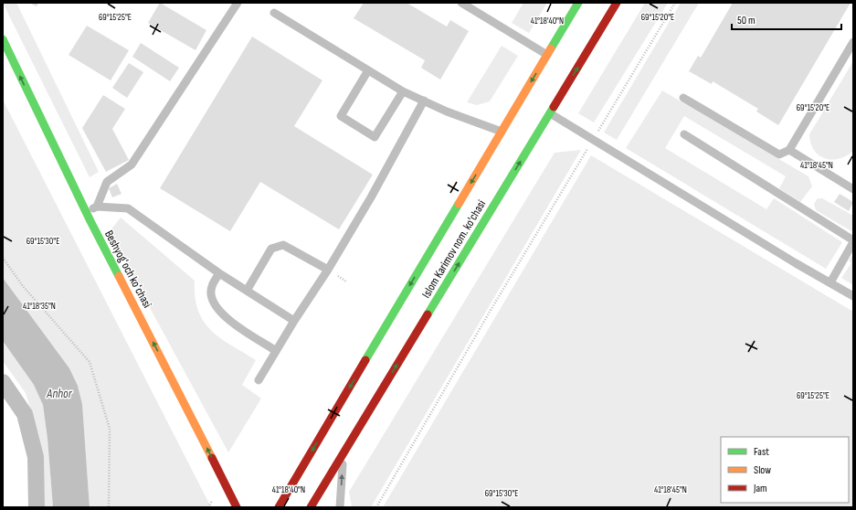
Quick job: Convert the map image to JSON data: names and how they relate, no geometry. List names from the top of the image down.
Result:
{
  "streets": {
    "main road": ["Islom Karimov nom. ko'chasi", "Beshyogʻoch koʻchasi"]
  },
  "water": ["Anhor"],
  "legend": ["Fast", "Slow", "Jam"],
  "scale_bar": "50 m",
  "coordinates": [
    "69°15'25\"E",
    "69°15'20\"E",
    "41°18'40\"N",
    "41°18'45\"N",
    "69°15'30\"E",
    "41°18'35\"N"
  ]
}
